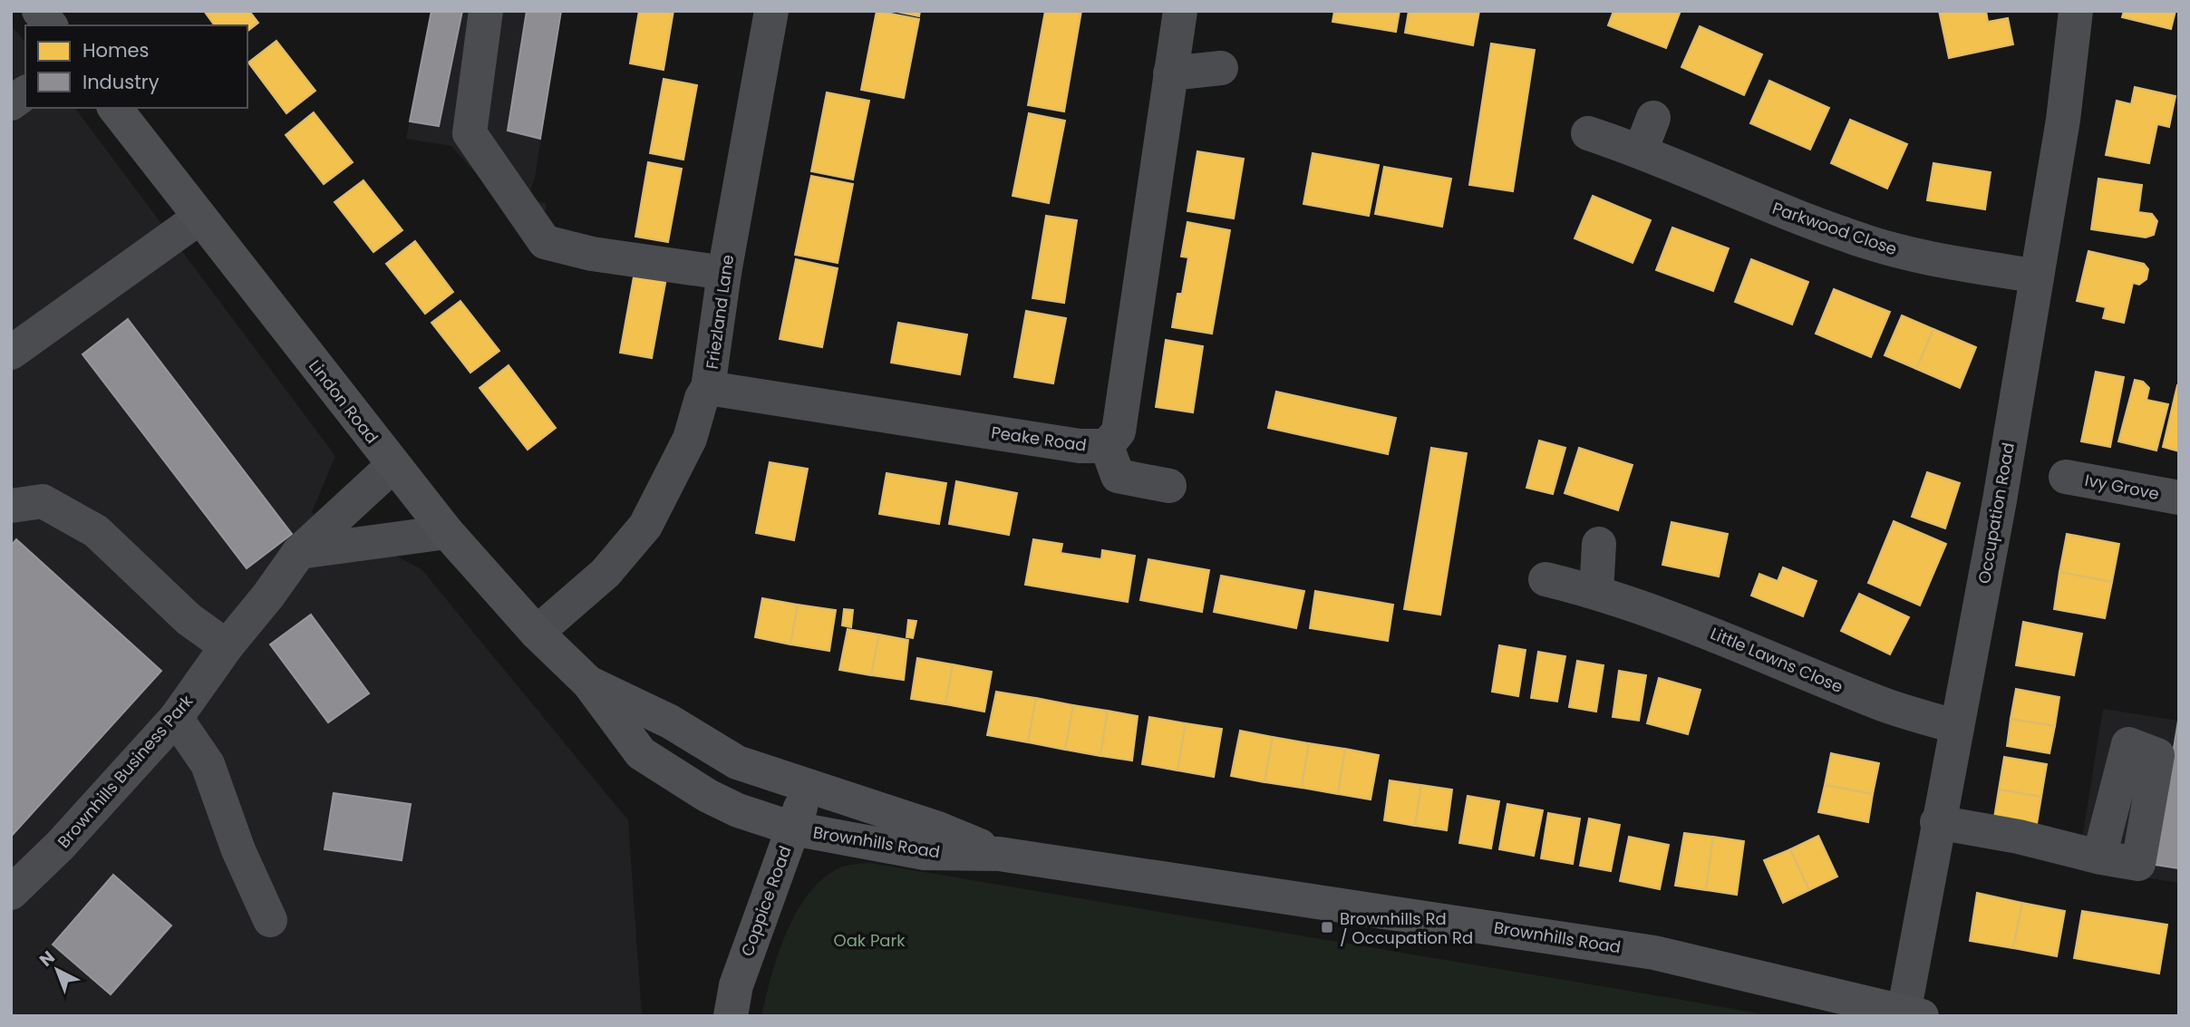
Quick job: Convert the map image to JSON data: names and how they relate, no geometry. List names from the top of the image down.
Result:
{
  "streets": {
    "main road": ["Lindon Road", "Brownhills Road", "Coppice Road"],
    "street": [
      "Parkwood Close",
      "Friezland Lane",
      "Peake Road",
      "Ivy Grove",
      "Occupation Road",
      "Little Lawns Close",
      "Brownhills Business Park"
    ]
  },
  "crossings": [
    ["Parkwood Close", "Occupation Road"],
    ["Friezland Lane", "Lindon Road"],
    ["Friezland Lane", "Peake Road"],
    ["Lindon Road", "Brownhills Business Park"],
    ["Lindon Road", "Brownhills Road"],
    ["Lindon Road", "Coppice Road"],
    ["Occupation Road", "Little Lawns Close"],
    ["Occupation Road", "Brownhills Road"],
    ["Brownhills Road", "Coppice Road"]
  ],
  "parks": ["Oak Park"],
  "places": {
    "transit": ["Brownhills Rd / Occupation Rd"]
  },
  "legend": ["Homes", "Industry"],
  "north": "top left"
}
